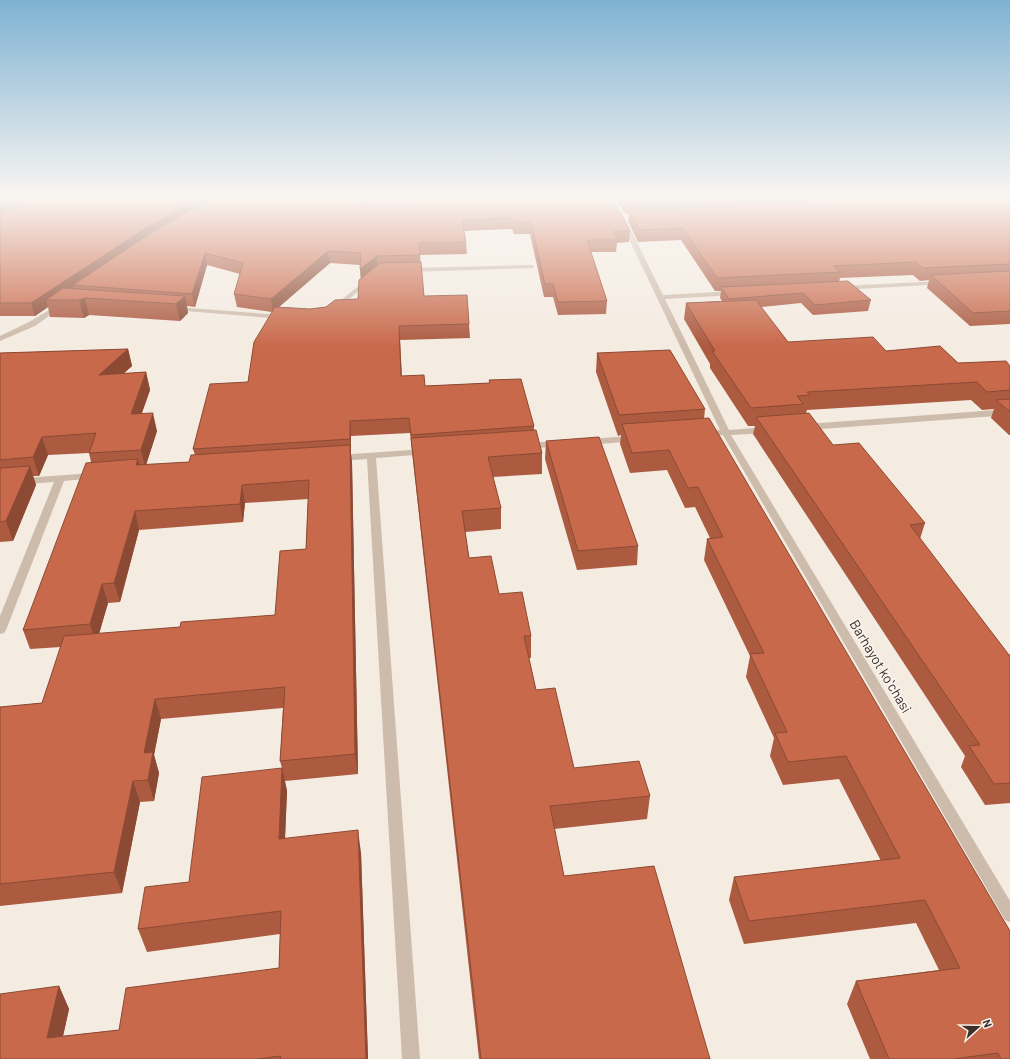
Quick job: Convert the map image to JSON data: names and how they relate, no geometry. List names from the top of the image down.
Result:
{
  "streets": {
    "street": ["Barhayot koʻchasi"]
  },
  "north": "right"
}
